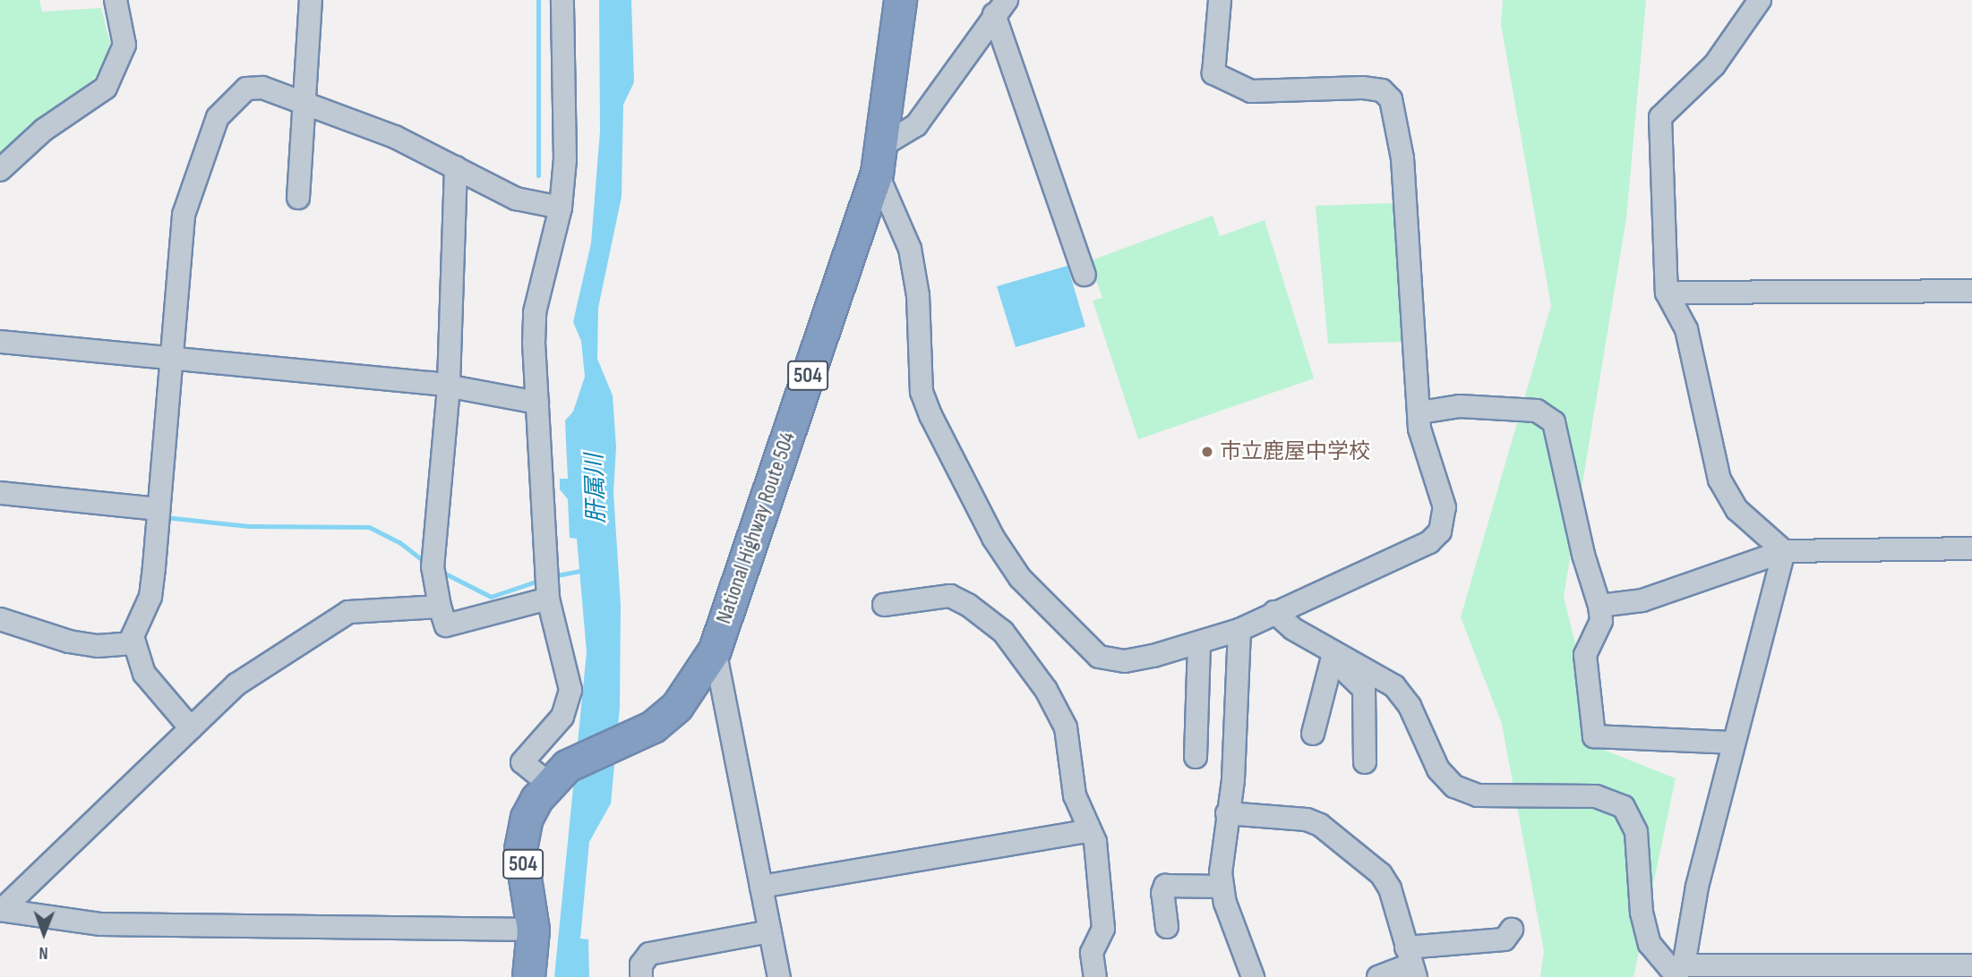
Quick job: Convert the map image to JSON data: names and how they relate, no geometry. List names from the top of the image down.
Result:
{
  "streets": {
    "highway": ["504", "National Highway Route 504"]
  },
  "crossings": [
    ["504", "National Highway Route 504"]
  ],
  "water": ["肝属川"],
  "places": ["市立鹿屋中学校"],
  "north": "bottom"
}
